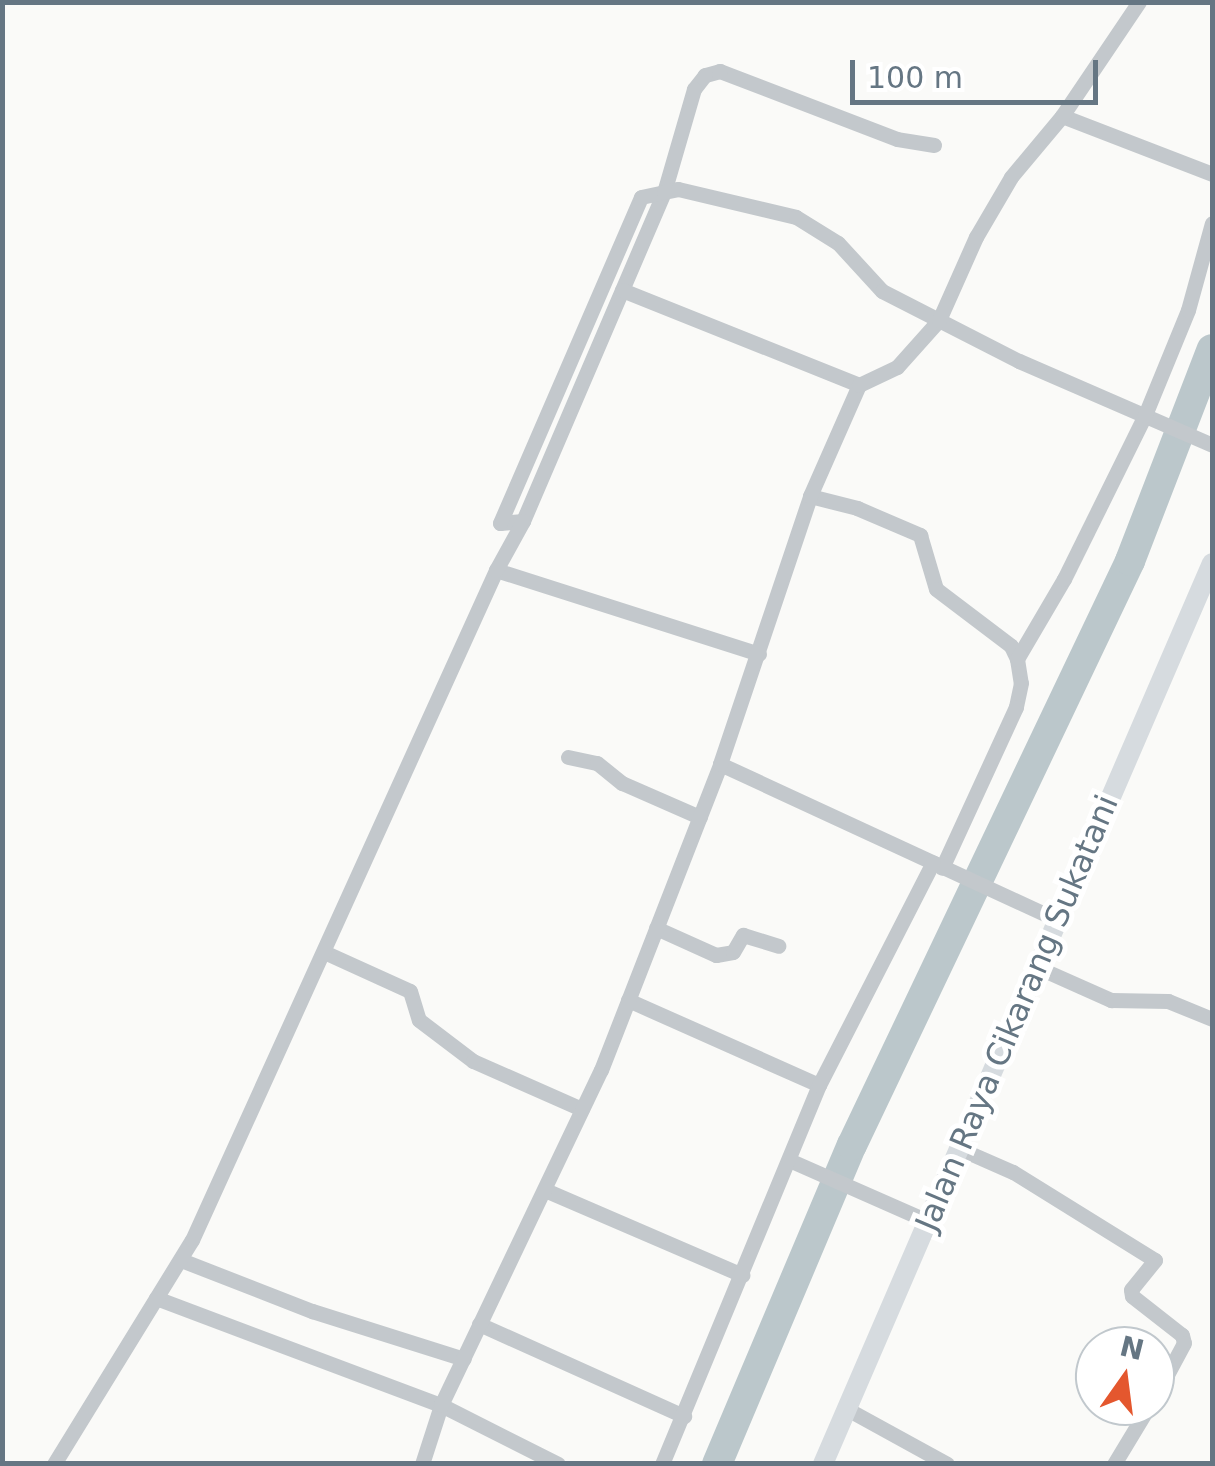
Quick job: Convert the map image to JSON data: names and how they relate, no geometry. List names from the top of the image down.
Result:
{
  "streets": {
    "main road": ["Jalan Raya Cikarang Sukatani"]
  },
  "scale_bar": "100 m",
  "north": "top"
}
